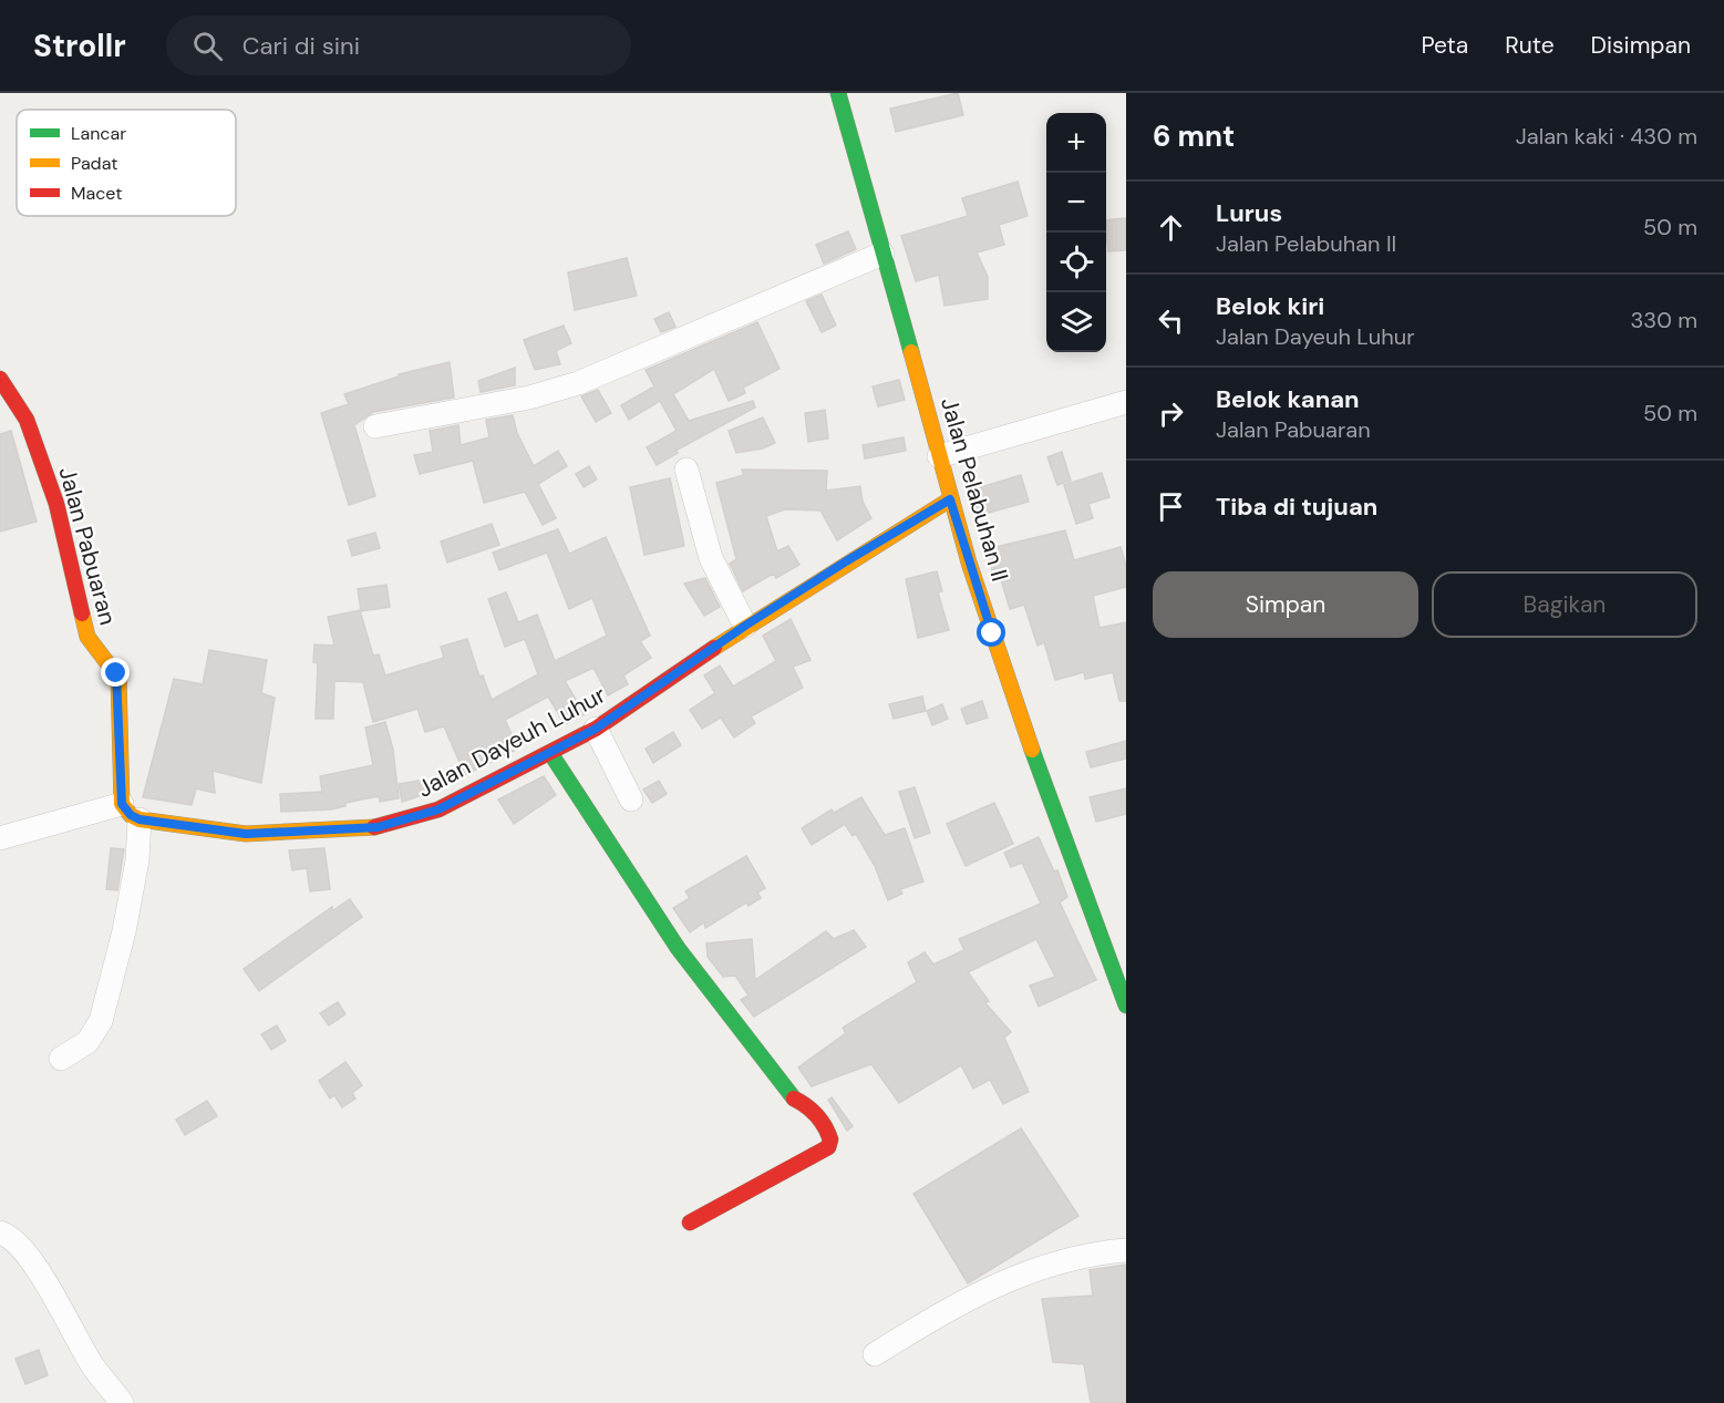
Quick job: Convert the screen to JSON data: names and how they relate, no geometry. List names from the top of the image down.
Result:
{
  "streets": {
    "street": ["Jalan Pelabuhan II", "Jalan Pabuaran", "Jalan Dayeuh Luhur"]
  },
  "crossings": [
    ["Jalan Pelabuhan II", "Jalan Dayeuh Luhur"],
    ["Jalan Pabuaran", "Jalan Dayeuh Luhur"]
  ],
  "legend": ["Lancar", "Padat", "Macet"],
  "page": {
    "header": "Strollr",
    "search": "Cari di sini",
    "nav": ["Peta", "Rute", "Disimpan"],
    "heading": ["6 mnt", "Jalan kaki · 430 m"],
    "map_buttons": ["+", "−"],
    "list": [
      ["Lurus", "Jalan Pelabuhan II", "50 m"],
      ["Belok kiri", "Jalan Dayeuh Luhur", "330 m"],
      ["Belok kanan", "Jalan Pabuaran", "50 m"],
      "Tiba di tujuan"
    ],
    "buttons": ["Simpan", "Bagikan"]
  }
}
